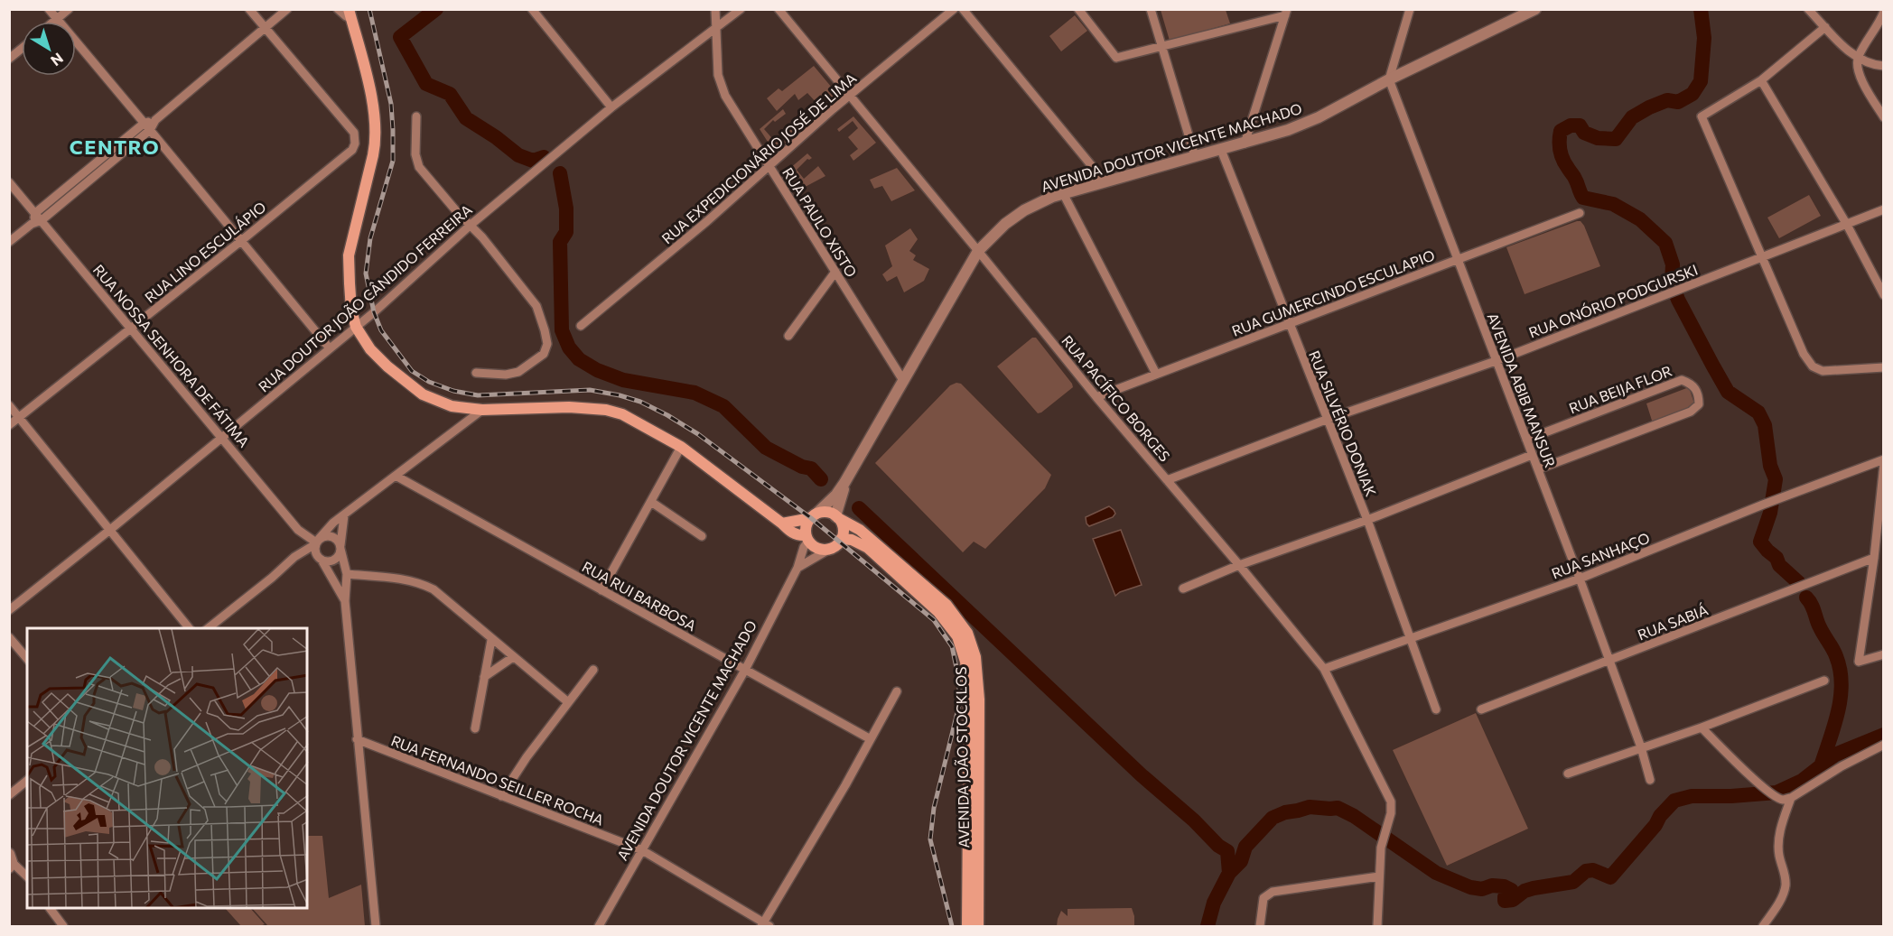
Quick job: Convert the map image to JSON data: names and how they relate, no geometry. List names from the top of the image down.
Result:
{
  "streets": {
    "main road": ["AVENIDA JOÃO STOCKLOS"],
    "street": [
      "AVENIDA DOUTOR VICENTE MACHADO",
      "RUA EXPEDICIONÁRIO JOSÉ DE LIMA",
      "RUA PAULO XISTO",
      "RUA LINO ESCULÁPIO",
      "RUA GUMERCINDO ESCULAPIO",
      "RUA DOUTOR JOÃO CÂNDIDO FERREIRA",
      "RUA ONÓRIO PODGURSKI",
      "RUA NOSSA SENHORA DE FÁTIMA",
      "RUA BEIJA FLOR",
      "AVENIDA ABIB MANSUR",
      "RUA PACÍFICO BORGES",
      "RUA SILVÉRIO DONIAK",
      "RUA SANHAÇO",
      "RUA RUI BARBOSA",
      "RUA SABIÁ",
      "RUA FERNANDO SEILLER ROCHA"
    ]
  },
  "crossings": [
    ["AVENIDA DOUTOR VICENTE MACHADO", "RUA PAULO XISTO"],
    ["AVENIDA DOUTOR VICENTE MACHADO", "AVENIDA ABIB MANSUR"],
    ["AVENIDA DOUTOR VICENTE MACHADO", "RUA PACÍFICO BORGES"],
    ["AVENIDA DOUTOR VICENTE MACHADO", "RUA SILVÉRIO DONIAK"],
    ["AVENIDA DOUTOR VICENTE MACHADO", "RUA RUI BARBOSA"],
    ["AVENIDA DOUTOR VICENTE MACHADO", "AVENIDA JOÃO STOCKLOS"],
    ["AVENIDA DOUTOR VICENTE MACHADO", "RUA FERNANDO SEILLER ROCHA"],
    ["RUA EXPEDICIONÁRIO JOSÉ DE LIMA", "RUA PAULO XISTO"],
    ["RUA EXPEDICIONÁRIO JOSÉ DE LIMA", "RUA PACÍFICO BORGES"],
    ["RUA PAULO XISTO", "RUA DOUTOR JOÃO CÂNDIDO FERREIRA"],
    ["RUA LINO ESCULÁPIO", "RUA NOSSA SENHORA DE FÁTIMA"],
    ["RUA GUMERCINDO ESCULAPIO", "AVENIDA ABIB MANSUR"],
    ["RUA GUMERCINDO ESCULAPIO", "RUA PACÍFICO BORGES"],
    ["RUA GUMERCINDO ESCULAPIO", "RUA SILVÉRIO DONIAK"],
    ["RUA DOUTOR JOÃO CÂNDIDO FERREIRA", "RUA NOSSA SENHORA DE FÁTIMA"],
    ["RUA ONÓRIO PODGURSKI", "AVENIDA ABIB MANSUR"],
    ["RUA ONÓRIO PODGURSKI", "RUA PACÍFICO BORGES"],
    ["RUA ONÓRIO PODGURSKI", "RUA SILVÉRIO DONIAK"],
    ["RUA BEIJA FLOR", "AVENIDA ABIB MANSUR"],
    ["AVENIDA ABIB MANSUR", "RUA SANHAÇO"],
    ["AVENIDA ABIB MANSUR", "RUA SABIÁ"],
    ["RUA PACÍFICO BORGES", "RUA SANHAÇO"],
    ["RUA SILVÉRIO DONIAK", "RUA SANHAÇO"]
  ],
  "districts": ["CENTRO"],
  "north": "bottom right"
}
